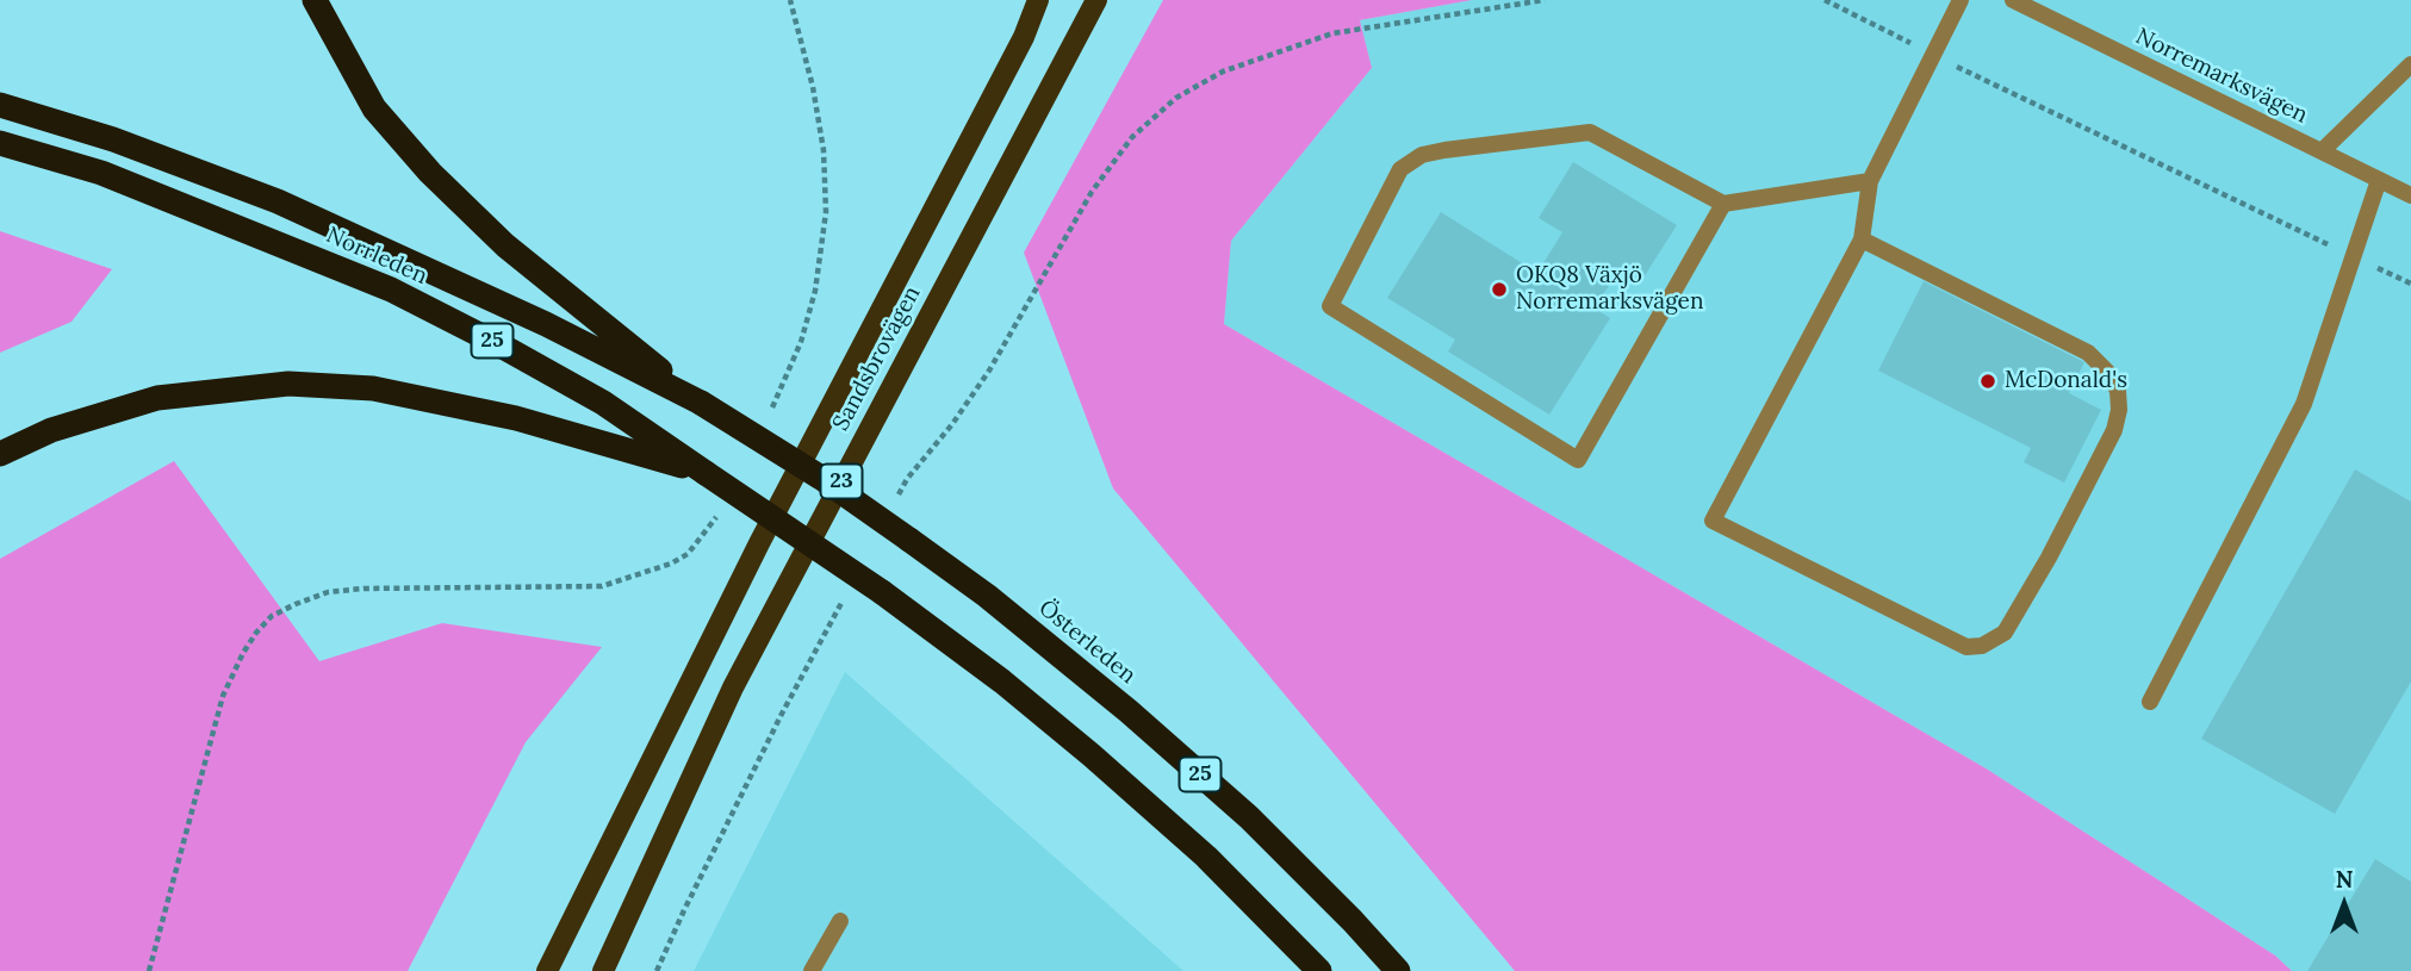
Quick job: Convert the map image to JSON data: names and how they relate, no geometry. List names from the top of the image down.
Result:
{
  "streets": {
    "highway": ["Norrleden", "25", "Österleden"],
    "main road": ["Sandsbrovägen", "23"],
    "street": ["Norremarksvägen"]
  },
  "crossings": [
    ["Norrleden", "25"],
    ["Norrleden", "Österleden"]
  ],
  "places": ["OKQ8 Växjö Norremarksvägen", "McDonald's"],
  "north": "top"
}
